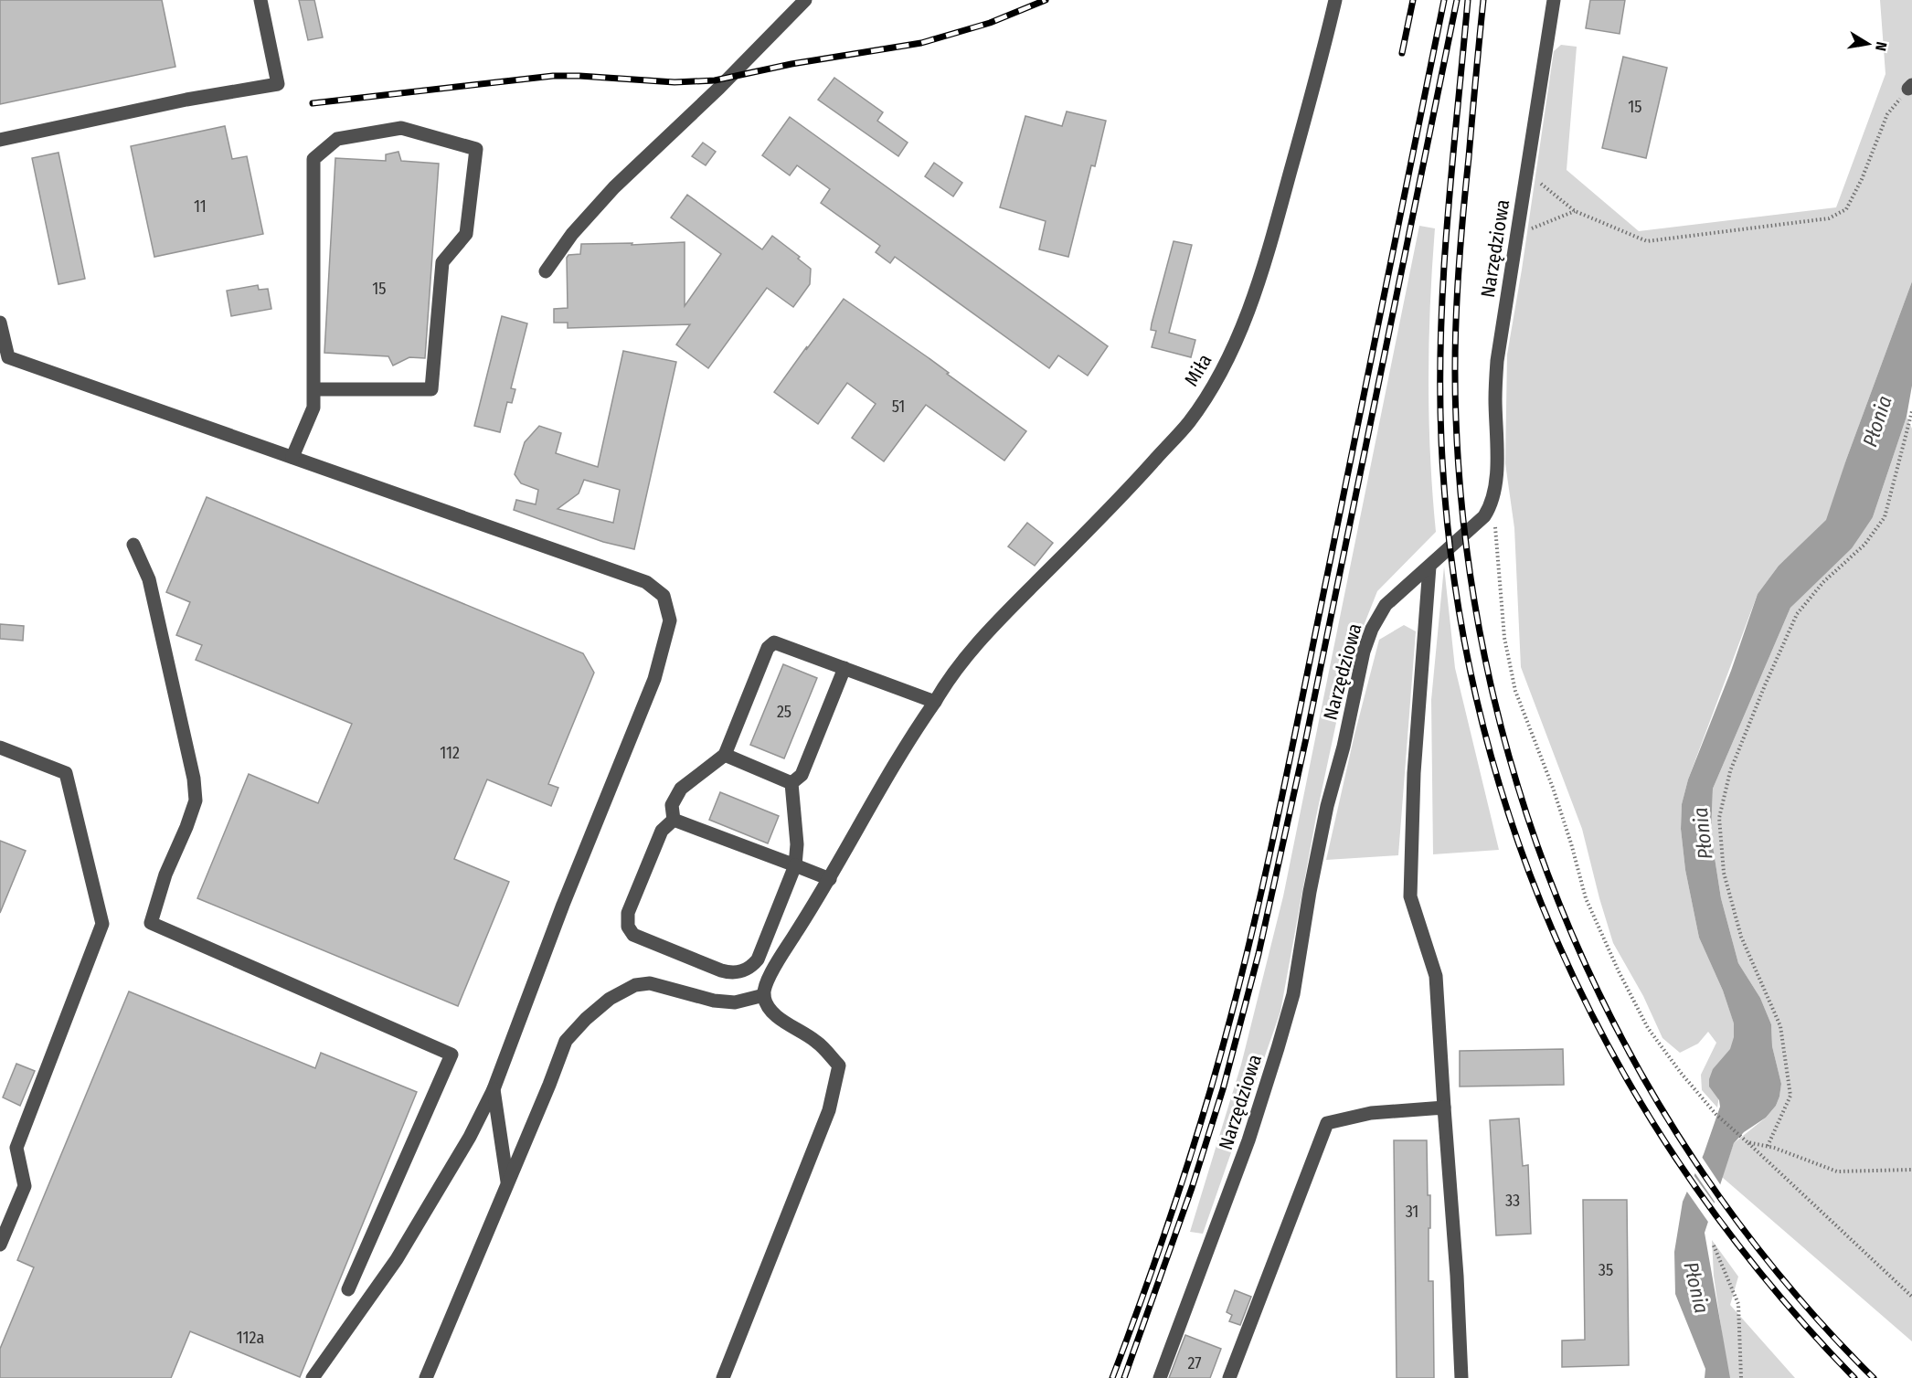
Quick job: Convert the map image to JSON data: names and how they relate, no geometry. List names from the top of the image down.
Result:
{
  "streets": {
    "lane": ["Narzędziowa", "Miła"]
  },
  "water": ["Płonia"],
  "house_numbers": [
    "15",
    "11",
    "15",
    "51",
    "25",
    "112",
    "33",
    "31",
    "35",
    "112a",
    "27"
  ],
  "north": "right"
}
